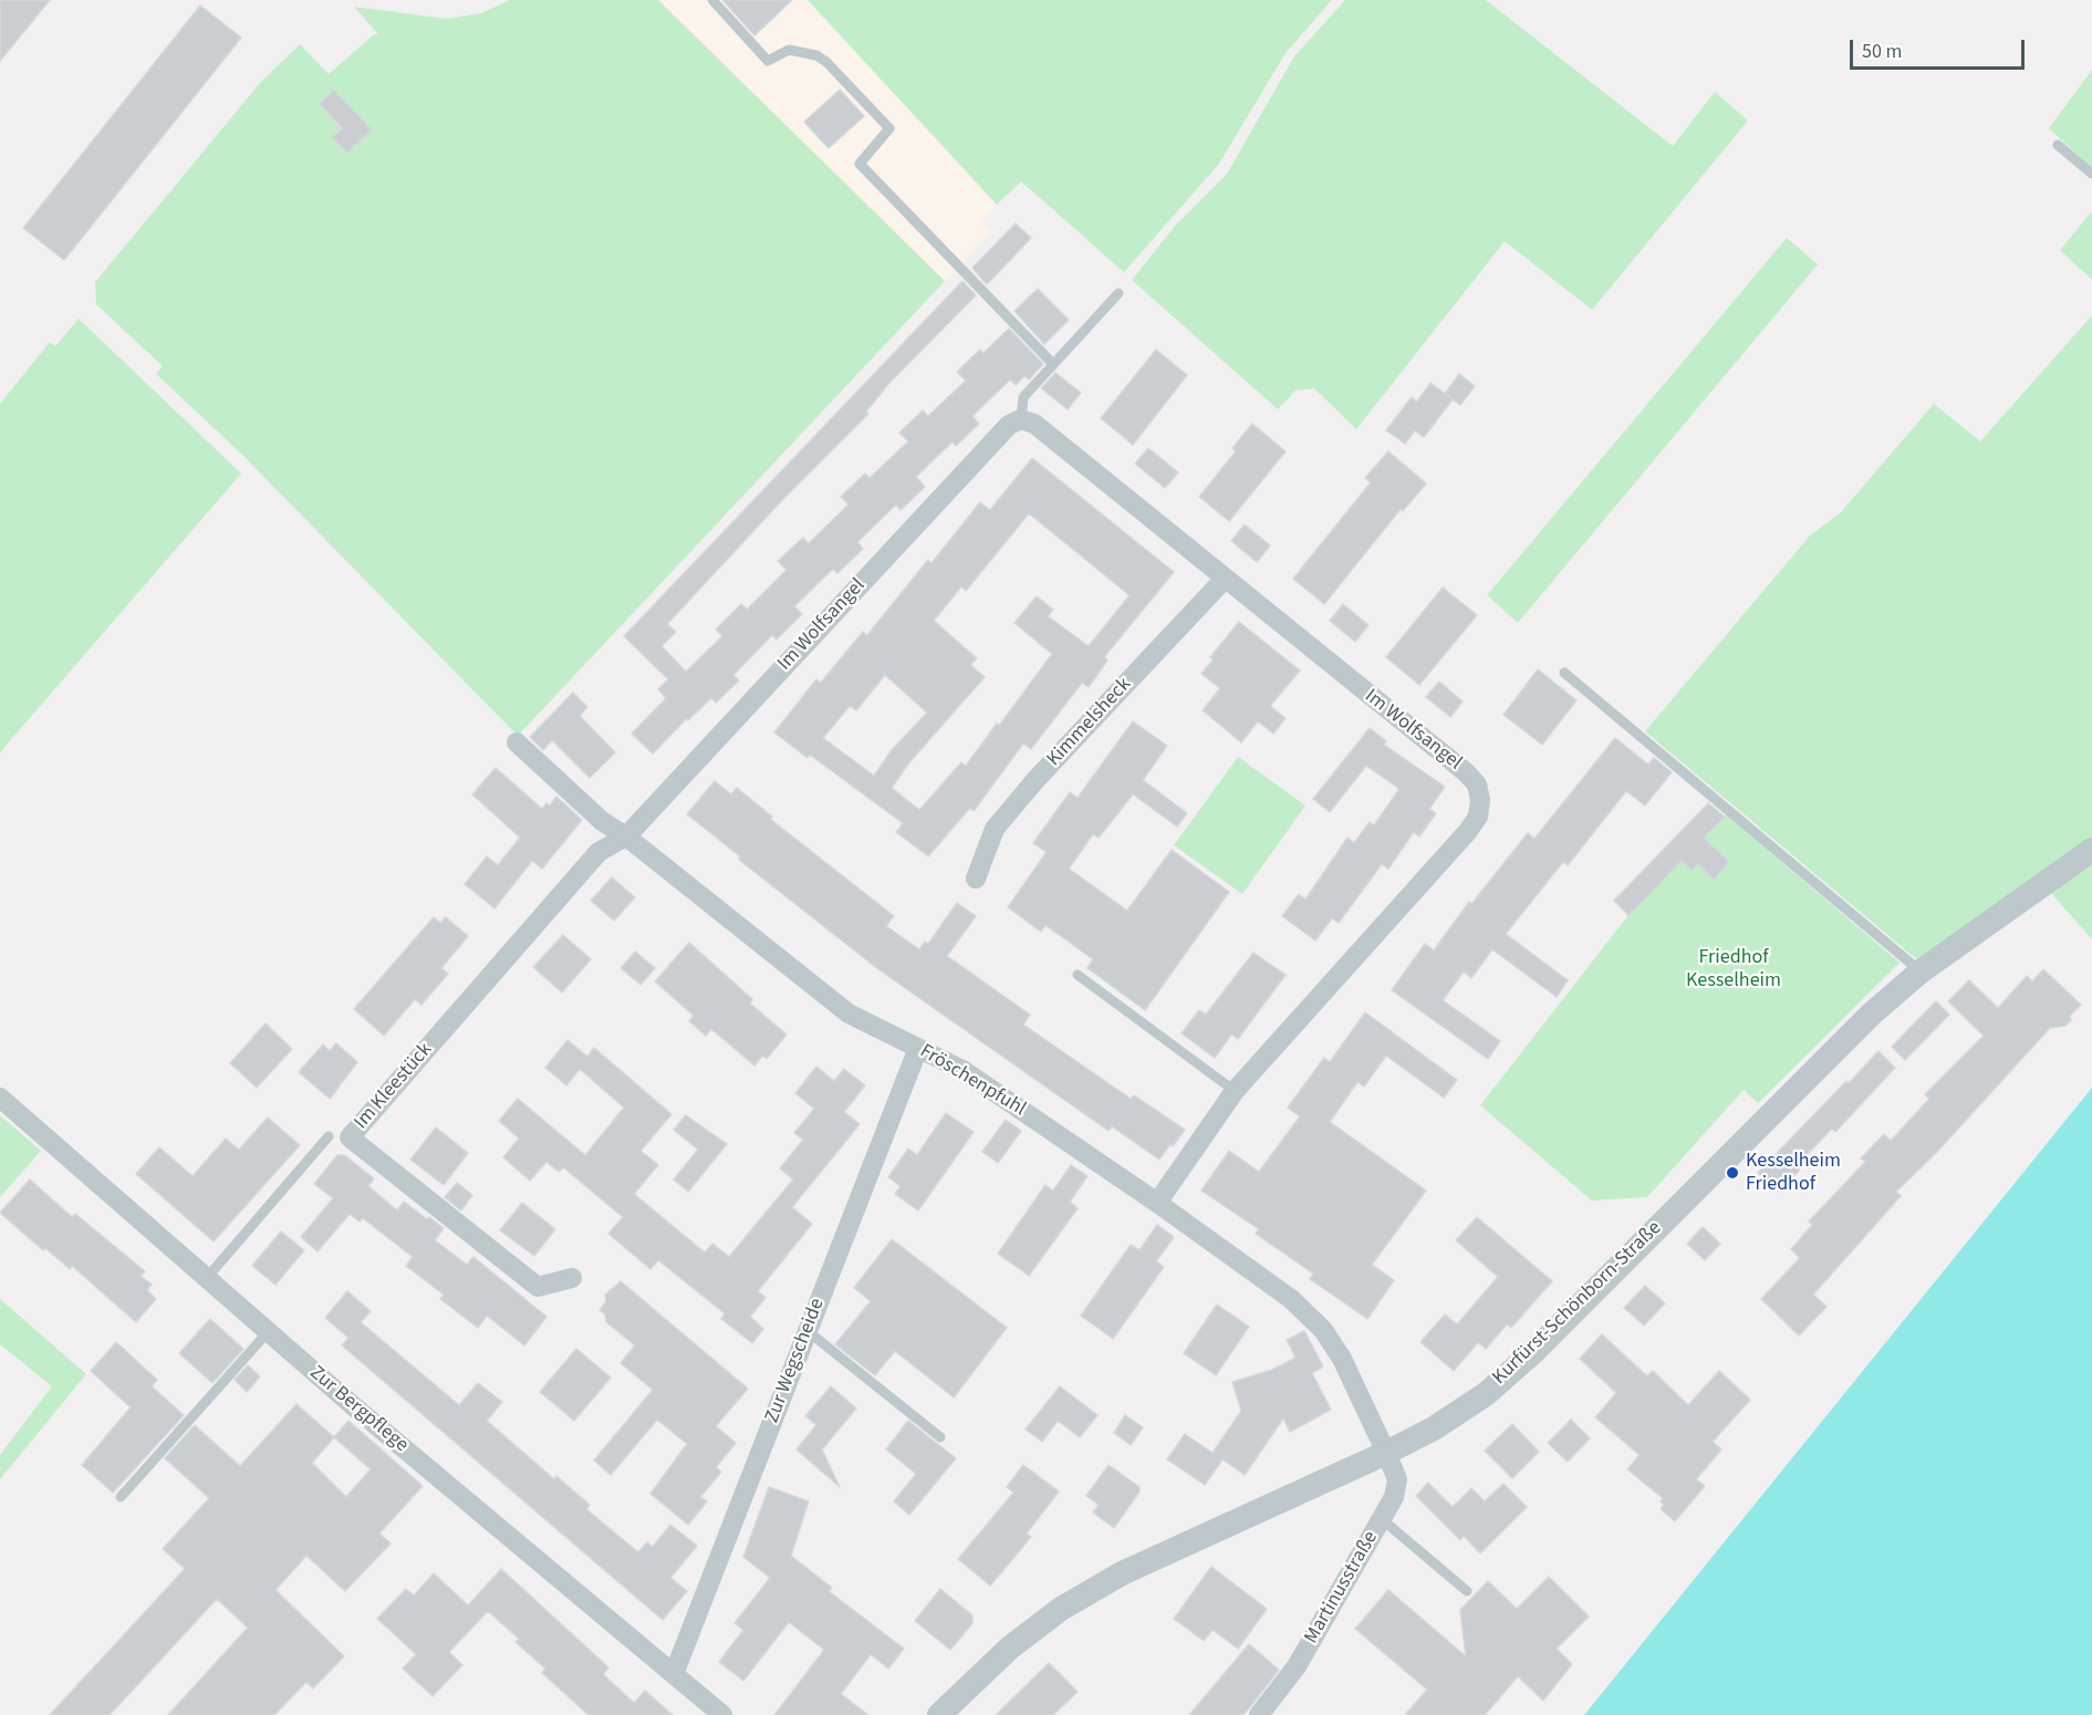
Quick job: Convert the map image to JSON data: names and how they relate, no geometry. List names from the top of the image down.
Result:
{
  "streets": {
    "street": [
      "Im Wolfsangel",
      "Kimmelsheck",
      "Fröschenpfuhl",
      "Im Kleestück",
      "Kurfürst-Schönborn-Straße",
      "Zur Wegscheide",
      "Zur Bergpflege",
      "Martinusstraße"
    ]
  },
  "crossings": [
    ["Im Wolfsangel", "Kimmelsheck"],
    ["Im Wolfsangel", "Fröschenpfuhl"],
    ["Im Wolfsangel", "Im Kleestück"],
    ["Fröschenpfuhl", "Im Kleestück"],
    ["Fröschenpfuhl", "Kurfürst-Schönborn-Straße"],
    ["Fröschenpfuhl", "Zur Wegscheide"],
    ["Fröschenpfuhl", "Martinusstraße"],
    ["Kurfürst-Schönborn-Straße", "Martinusstraße"],
    ["Zur Wegscheide", "Zur Bergpflege"]
  ],
  "parks": ["Friedhof Kesselheim"],
  "places": ["Kesselheim Friedhof"],
  "scale_bar": "50 m"
}
